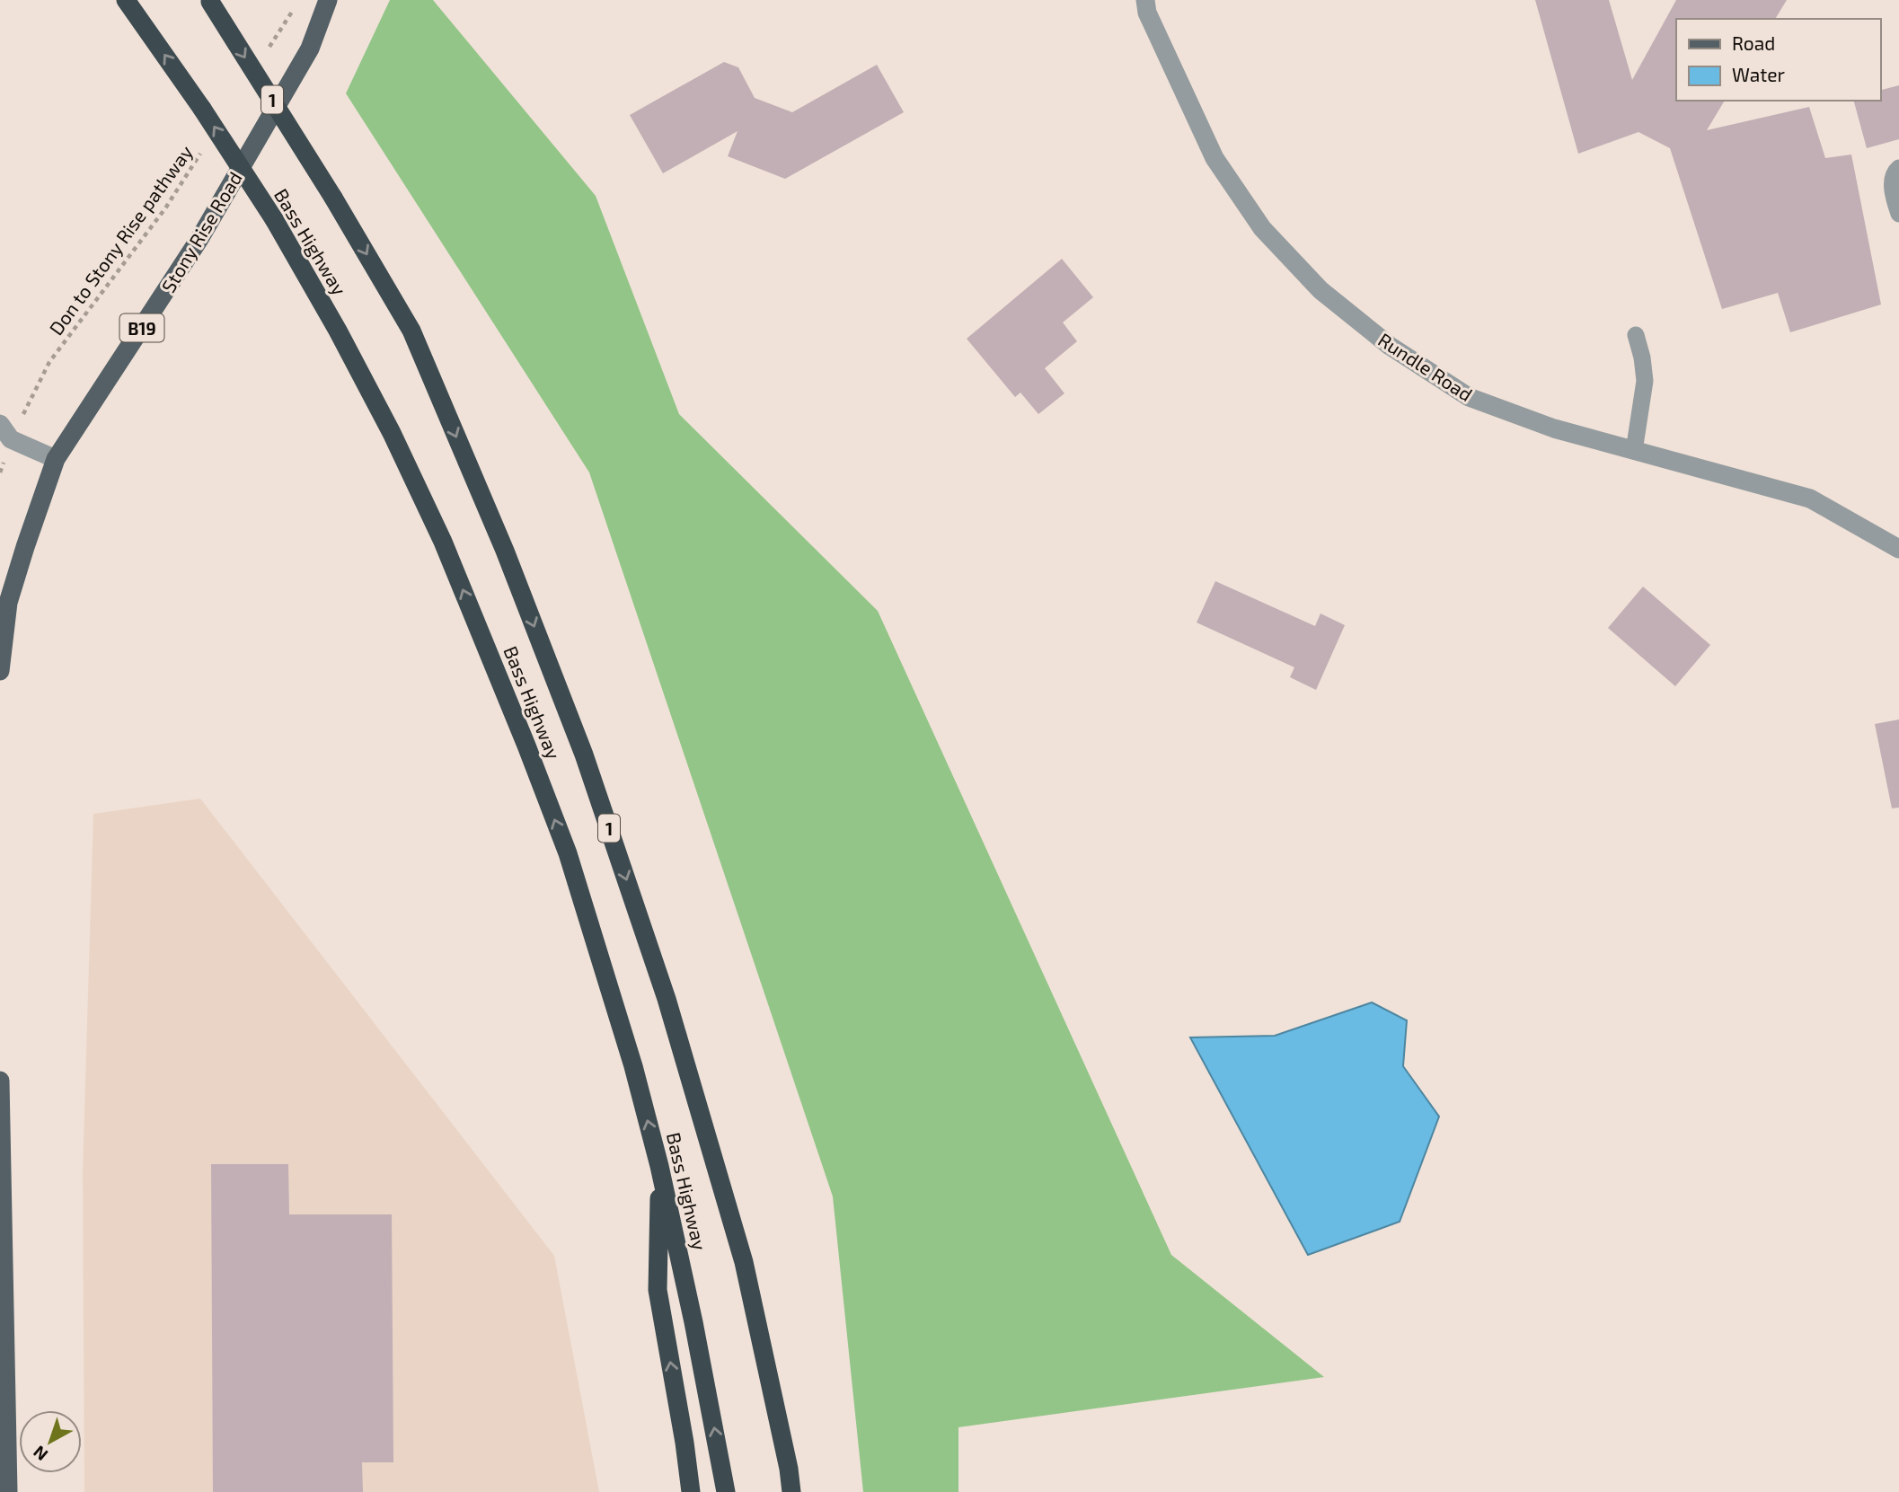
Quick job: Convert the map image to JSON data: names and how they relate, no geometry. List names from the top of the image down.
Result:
{
  "streets": {
    "highway": ["1", "Bass Highway"],
    "main road": ["Stony Rise Road", "B19"],
    "street": ["Rundle Road"],
    "path": ["Don to Stony Rise pathway"]
  },
  "legend": ["Road", "Water"],
  "north": "bottom left"
}
